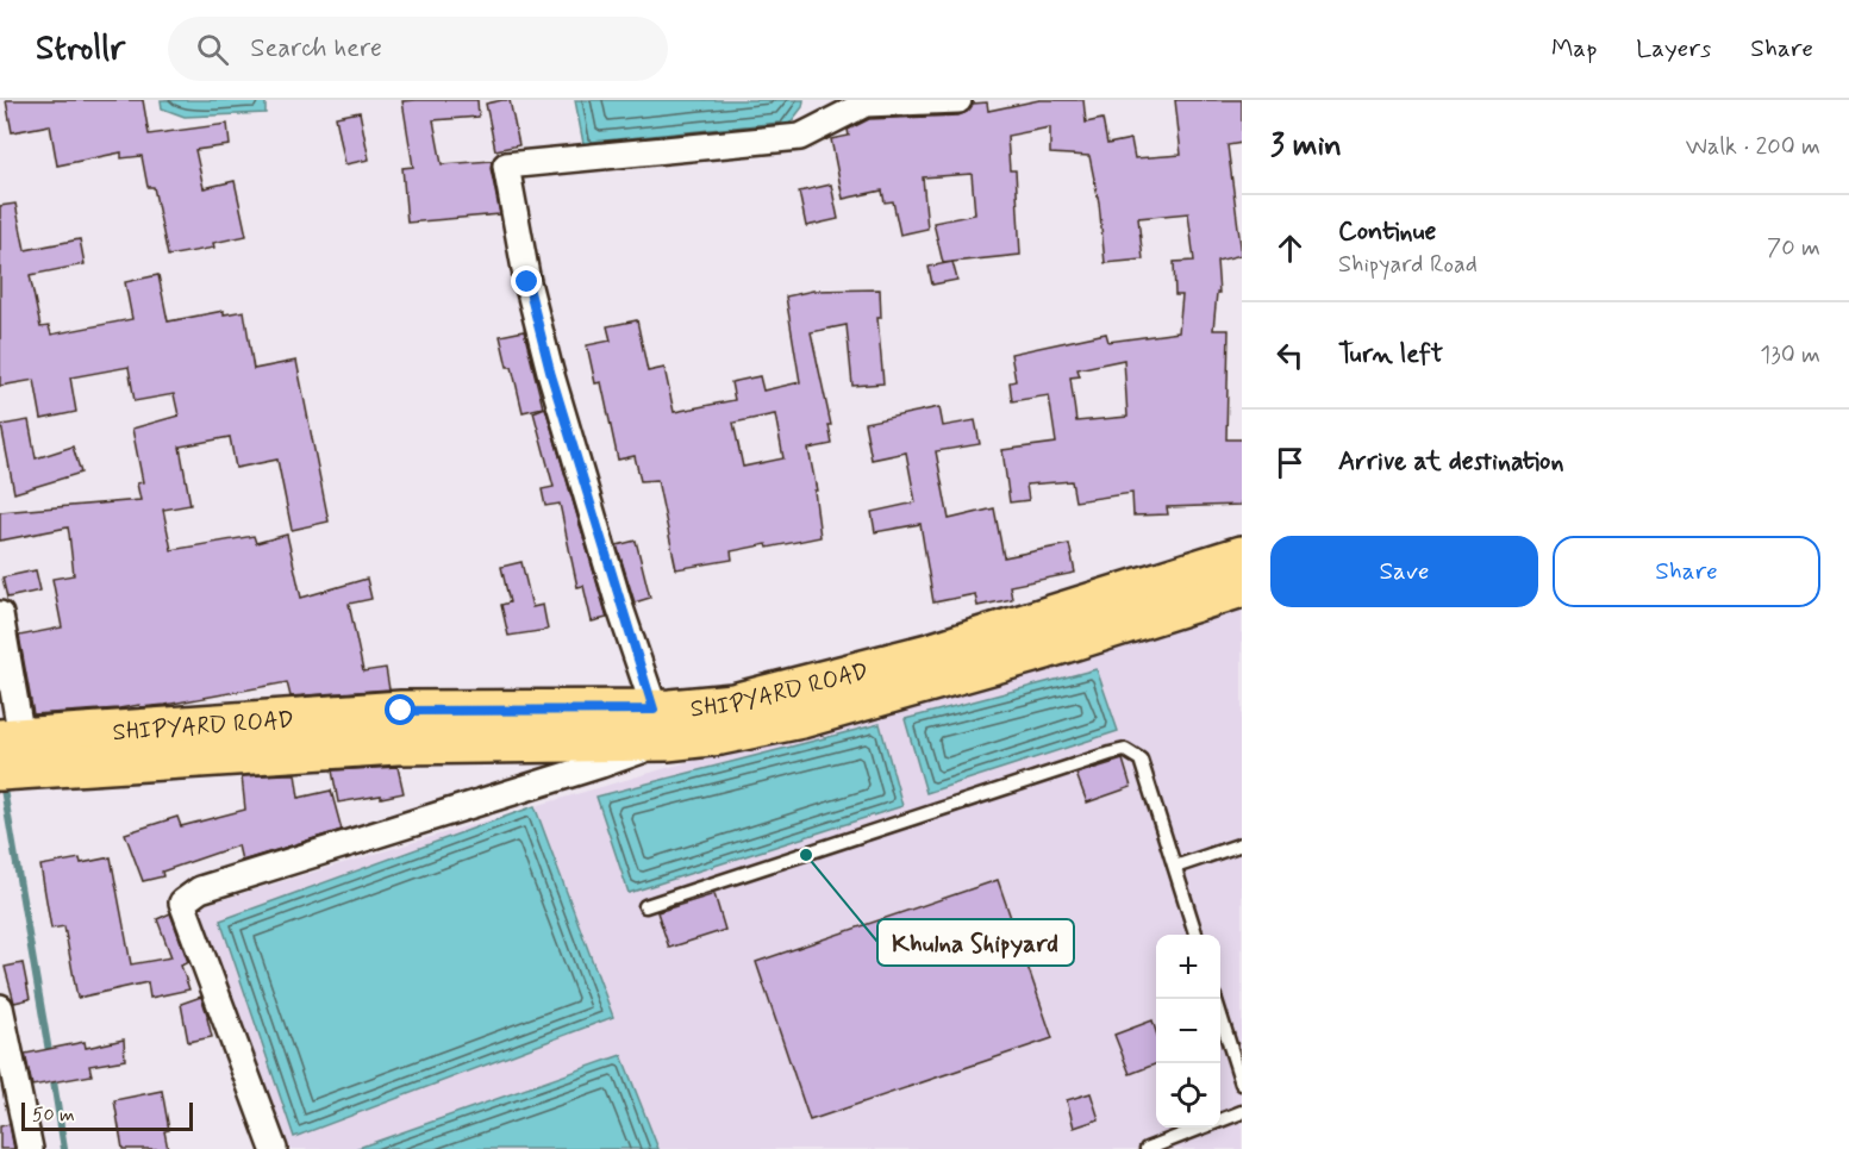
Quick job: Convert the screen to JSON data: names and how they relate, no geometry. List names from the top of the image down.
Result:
{
  "streets": {
    "main road": ["SHIPYARD ROAD"]
  },
  "places": ["Khulna Shipyard"],
  "scale_bar": "50 m",
  "page": {
    "header": "Strollr",
    "search": "Search here",
    "nav": ["Map", "Layers", "Share"],
    "heading": ["3 min", "Walk · 200 m"],
    "list": [
      ["Continue", "Shipyard Road", "70 m"],
      ["Turn left", "130 m"],
      "Arrive at destination"
    ],
    "buttons": ["Save", "Share"],
    "map_buttons": ["+", "−"],
    "scale": "50 m"
  }
}
